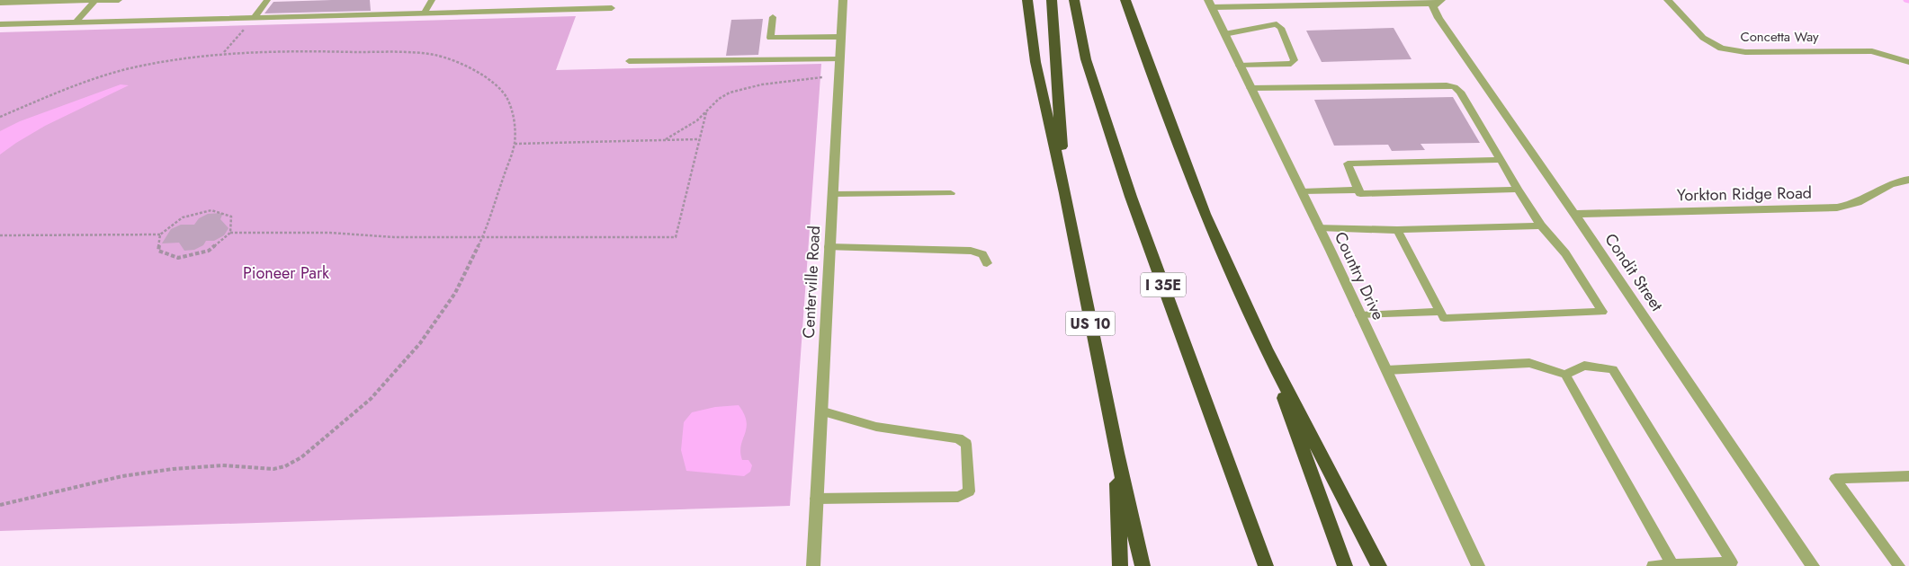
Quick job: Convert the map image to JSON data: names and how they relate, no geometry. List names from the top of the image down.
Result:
{
  "streets": {
    "highway": ["I 35E", "US 10"],
    "street": [
      "Concetta Way",
      "Yorkton Ridge Road",
      "Condit Street",
      "Country Drive",
      "Centerville Road"
    ]
  },
  "crossings": [
    ["Yorkton Ridge Road", "Condit Street"]
  ],
  "parks": ["Pioneer Park"]
}
